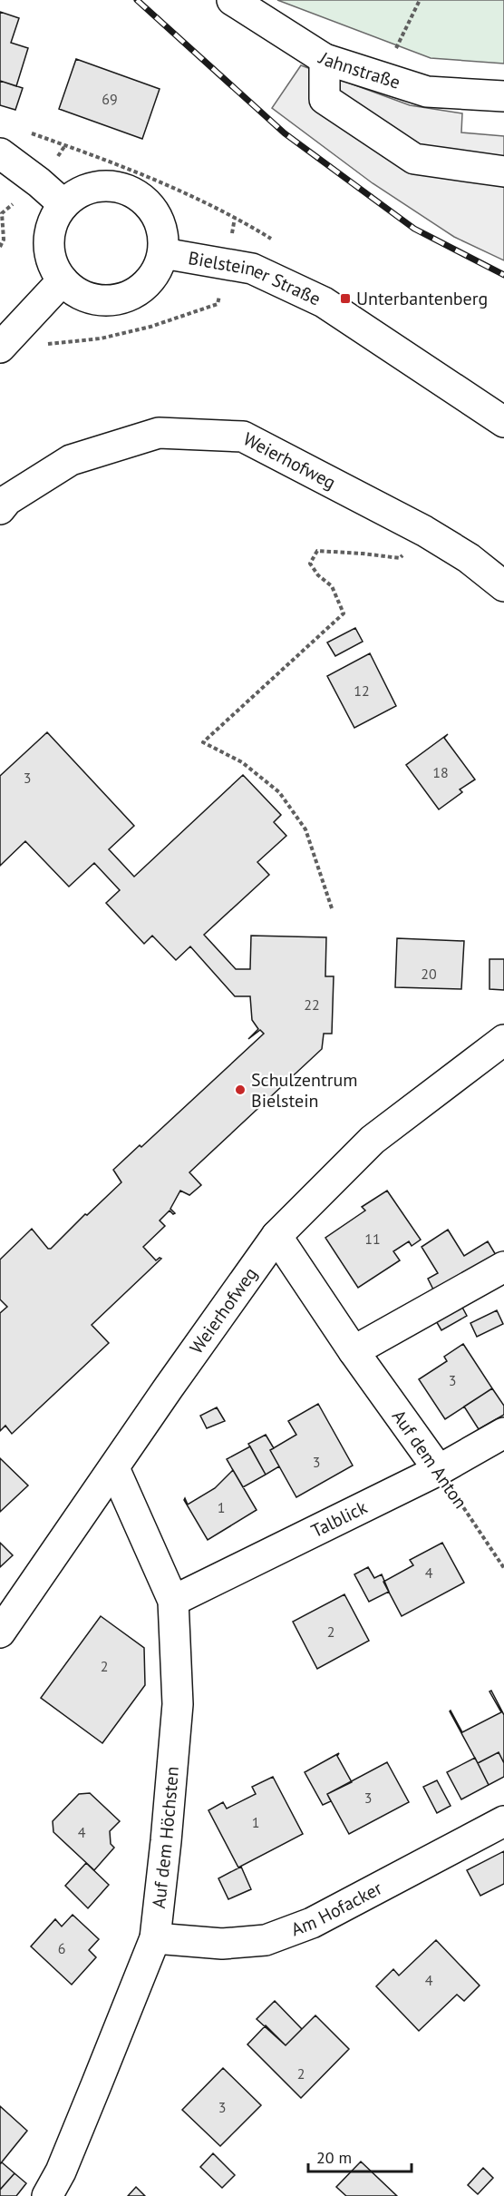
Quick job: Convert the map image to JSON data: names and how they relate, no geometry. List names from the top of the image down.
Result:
{
  "streets": {
    "street": [
      "Jahnstraße",
      "Bielsteiner Straße",
      "Weierhofweg",
      "Auf dem Anton",
      "Talblick",
      "Auf dem Höchsten",
      "Am Hofacker"
    ]
  },
  "crossings": [
    ["Weierhofweg", "Auf dem Anton"],
    ["Weierhofweg", "Auf dem Höchsten"],
    ["Auf dem Anton", "Talblick"],
    ["Talblick", "Auf dem Höchsten"],
    ["Auf dem Höchsten", "Am Hofacker"]
  ],
  "places": {
    "transit": ["Unterbantenberg"],
    "other": ["Schulzentrum Bielstein"]
  },
  "house_numbers": [
    "69",
    "12",
    "18",
    "3",
    "20",
    "22",
    "11",
    "3",
    "3",
    "1",
    "4",
    "2",
    "2",
    "3",
    "1",
    "4",
    "6",
    "4",
    "2",
    "3"
  ],
  "scale_bar": "20 m"
}
